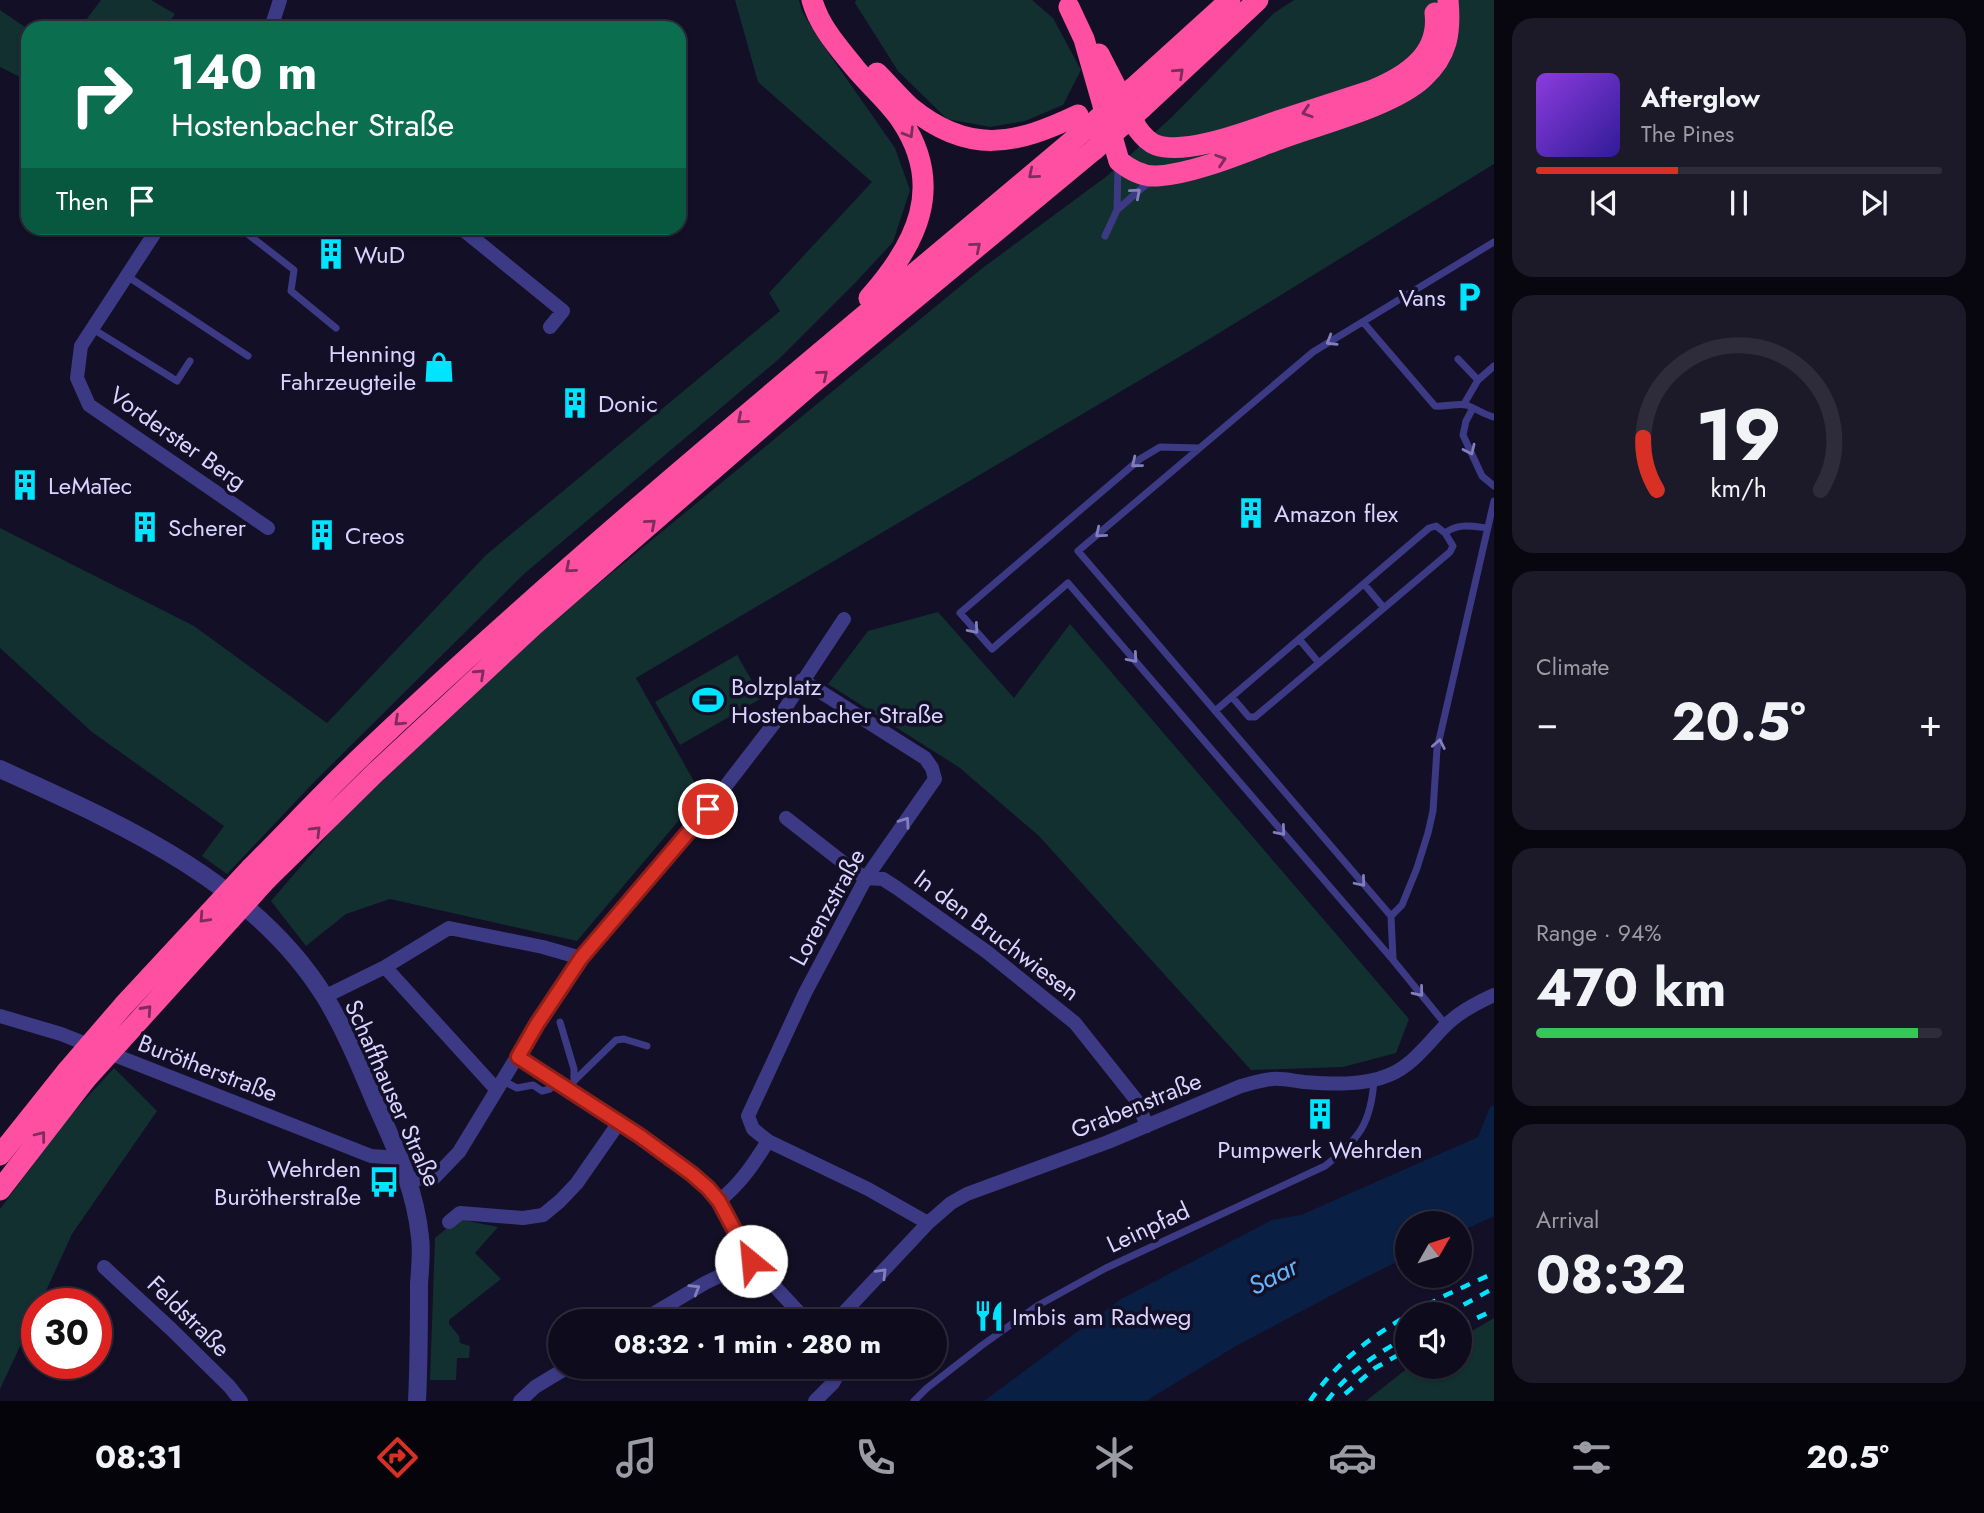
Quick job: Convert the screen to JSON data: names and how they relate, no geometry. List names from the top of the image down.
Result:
{
  "streets": {
    "street": [
      "Vorderster Berg",
      "Lorenzstraße",
      "In den Bruchwiesen",
      "Burötherstraße",
      "Schaffhauser Straße",
      "Grabenstraße",
      "Feldstraße"
    ],
    "lane": ["Leinpfad"]
  },
  "crossings": [
    ["Lorenzstraße", "In den Bruchwiesen"],
    ["In den Bruchwiesen", "Grabenstraße"],
    ["Burötherstraße", "Schaffhauser Straße"],
    ["Grabenstraße", "Leinpfad"]
  ],
  "water": ["Saar"],
  "places": {
    "building": [
      "WuD",
      "Donic",
      "LeMaTec",
      "Amazon flex",
      "Scherer",
      "Creos",
      "Pumpwerk Wehrden"
    ],
    "parking": ["Vans"],
    "shop": ["Henning Fahrzeugteile"],
    "sports": ["Bolzplatz Hostenbacher Straße"],
    "bus stop": ["Wehrden Burötherstraße"],
    "restaurant": ["Imbis am Radweg"]
  },
  "north": "top right",
  "page": {
    "turn": ["140 m", "Hostenbacher Straße"],
    "song": ["Afterglow", "The Pines"],
    "then": "Then",
    "tile": [
      "Climate",
      ["Range · 94%", "470 km"],
      ["Arrival", "08:32"]
    ],
    "heat": ["−", "20.5°", "+"],
    "limit": "30",
    "trip": "08:32 · 1 min · 280 m",
    "tabs": ["08:31", "20.5°"],
    "gauge": ["19", "km/h"]
  }
}
